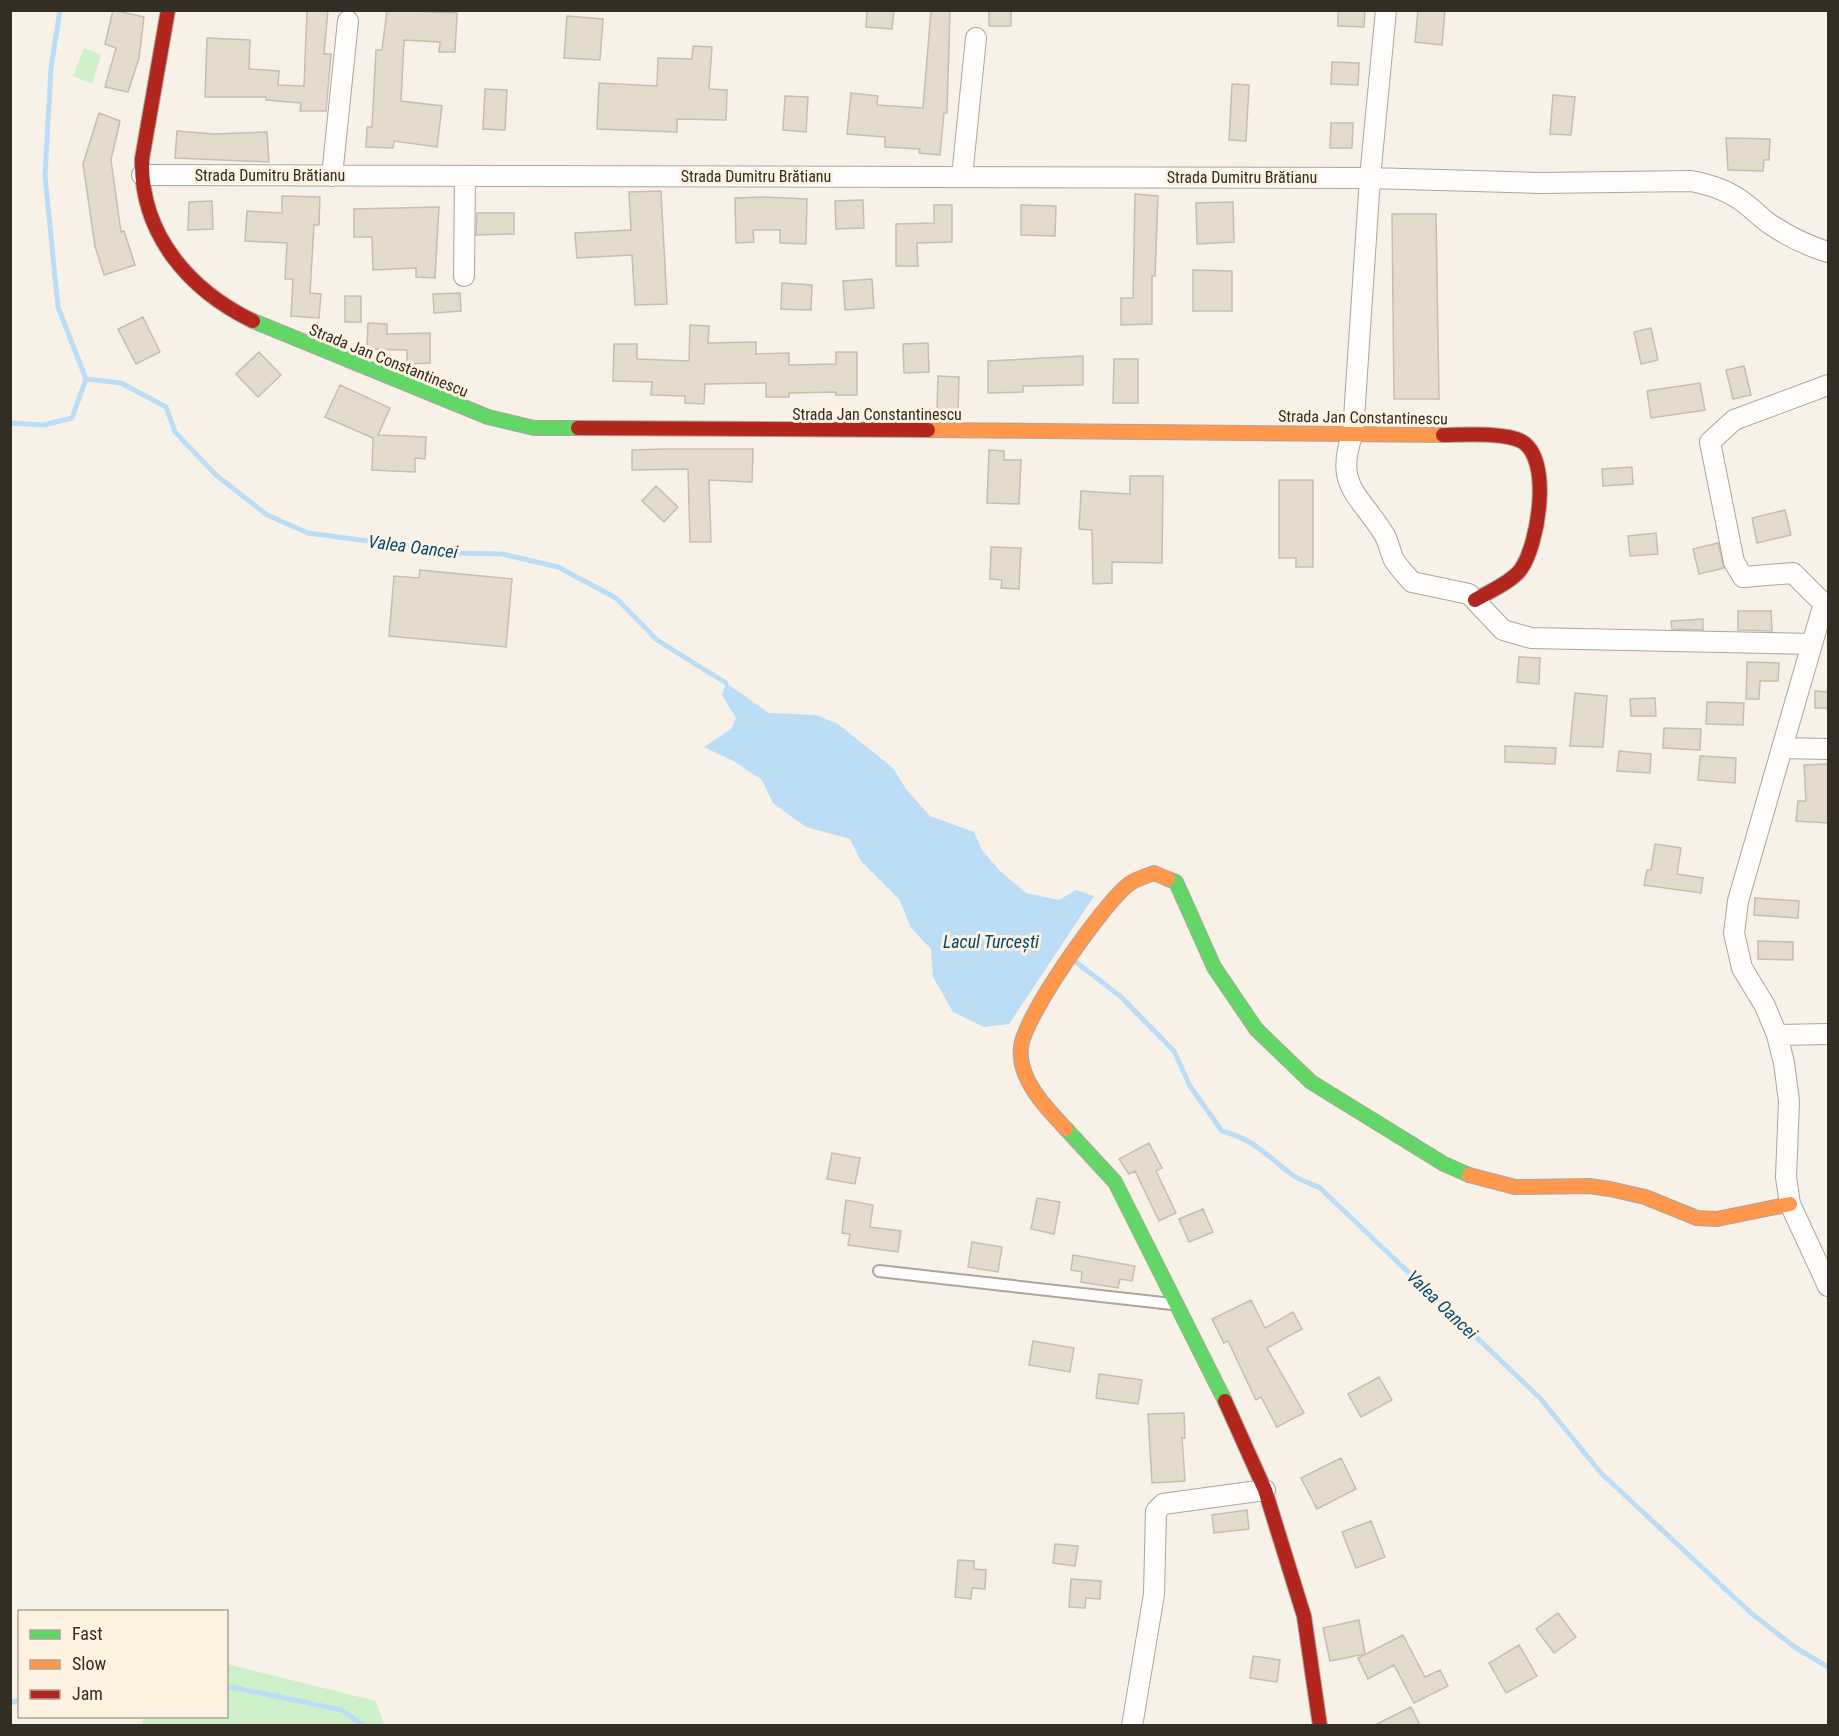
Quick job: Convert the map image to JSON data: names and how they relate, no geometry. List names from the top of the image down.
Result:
{
  "streets": {
    "street": ["Strada Dumitru Brătianu", "Strada Jan Constantinescu"]
  },
  "crossings": [
    ["Strada Dumitru Brătianu", "Strada Jan Constantinescu"]
  ],
  "water": ["Valea Oancei", "Lacul Turcești"],
  "legend": ["Fast", "Slow", "Jam"]
}
